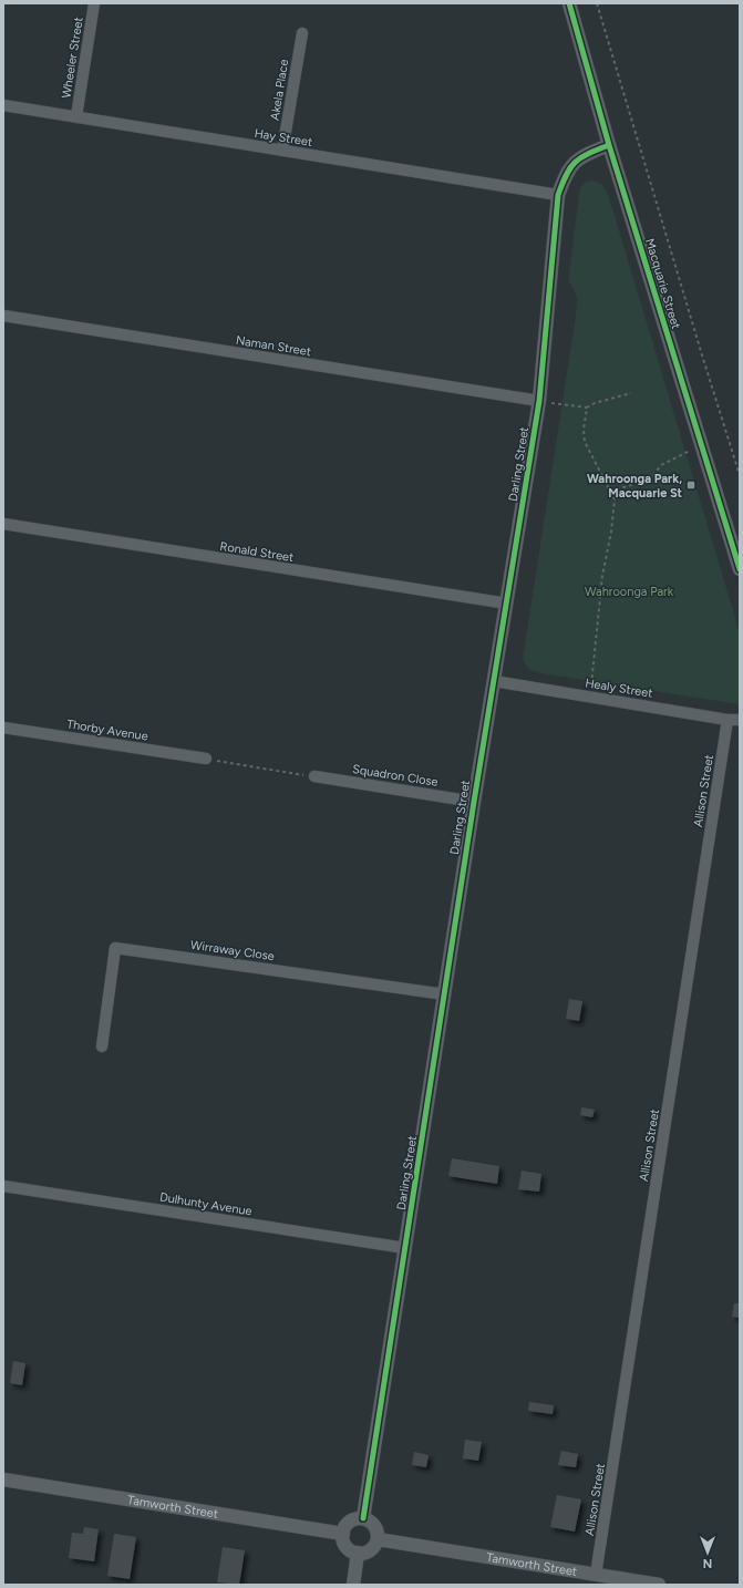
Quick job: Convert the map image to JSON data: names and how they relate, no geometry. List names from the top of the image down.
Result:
{
  "streets": {
    "street": [
      "Wheeler Street",
      "Akela Place",
      "Hay Street",
      "Macquarie Street",
      "Naman Street",
      "Darling Street",
      "Ronald Street",
      "Healy Street",
      "Thorby Avenue",
      "Squadron Close",
      "Allison Street",
      "Wirraway Close",
      "Dulhunty Avenue",
      "Tamworth Street"
    ]
  },
  "crossings": [
    ["Wheeler Street", "Hay Street"],
    ["Akela Place", "Hay Street"],
    ["Hay Street", "Darling Street"],
    ["Macquarie Street", "Darling Street"],
    ["Naman Street", "Darling Street"],
    ["Darling Street", "Ronald Street"],
    ["Darling Street", "Healy Street"],
    ["Darling Street", "Squadron Close"],
    ["Darling Street", "Wirraway Close"],
    ["Darling Street", "Dulhunty Avenue"],
    ["Darling Street", "Tamworth Street"],
    ["Healy Street", "Allison Street"],
    ["Allison Street", "Tamworth Street"]
  ],
  "parks": ["Wahroonga Park"],
  "places": {
    "transit": ["Wahroonga Park, Macquarie St"]
  },
  "north": "bottom"
}
